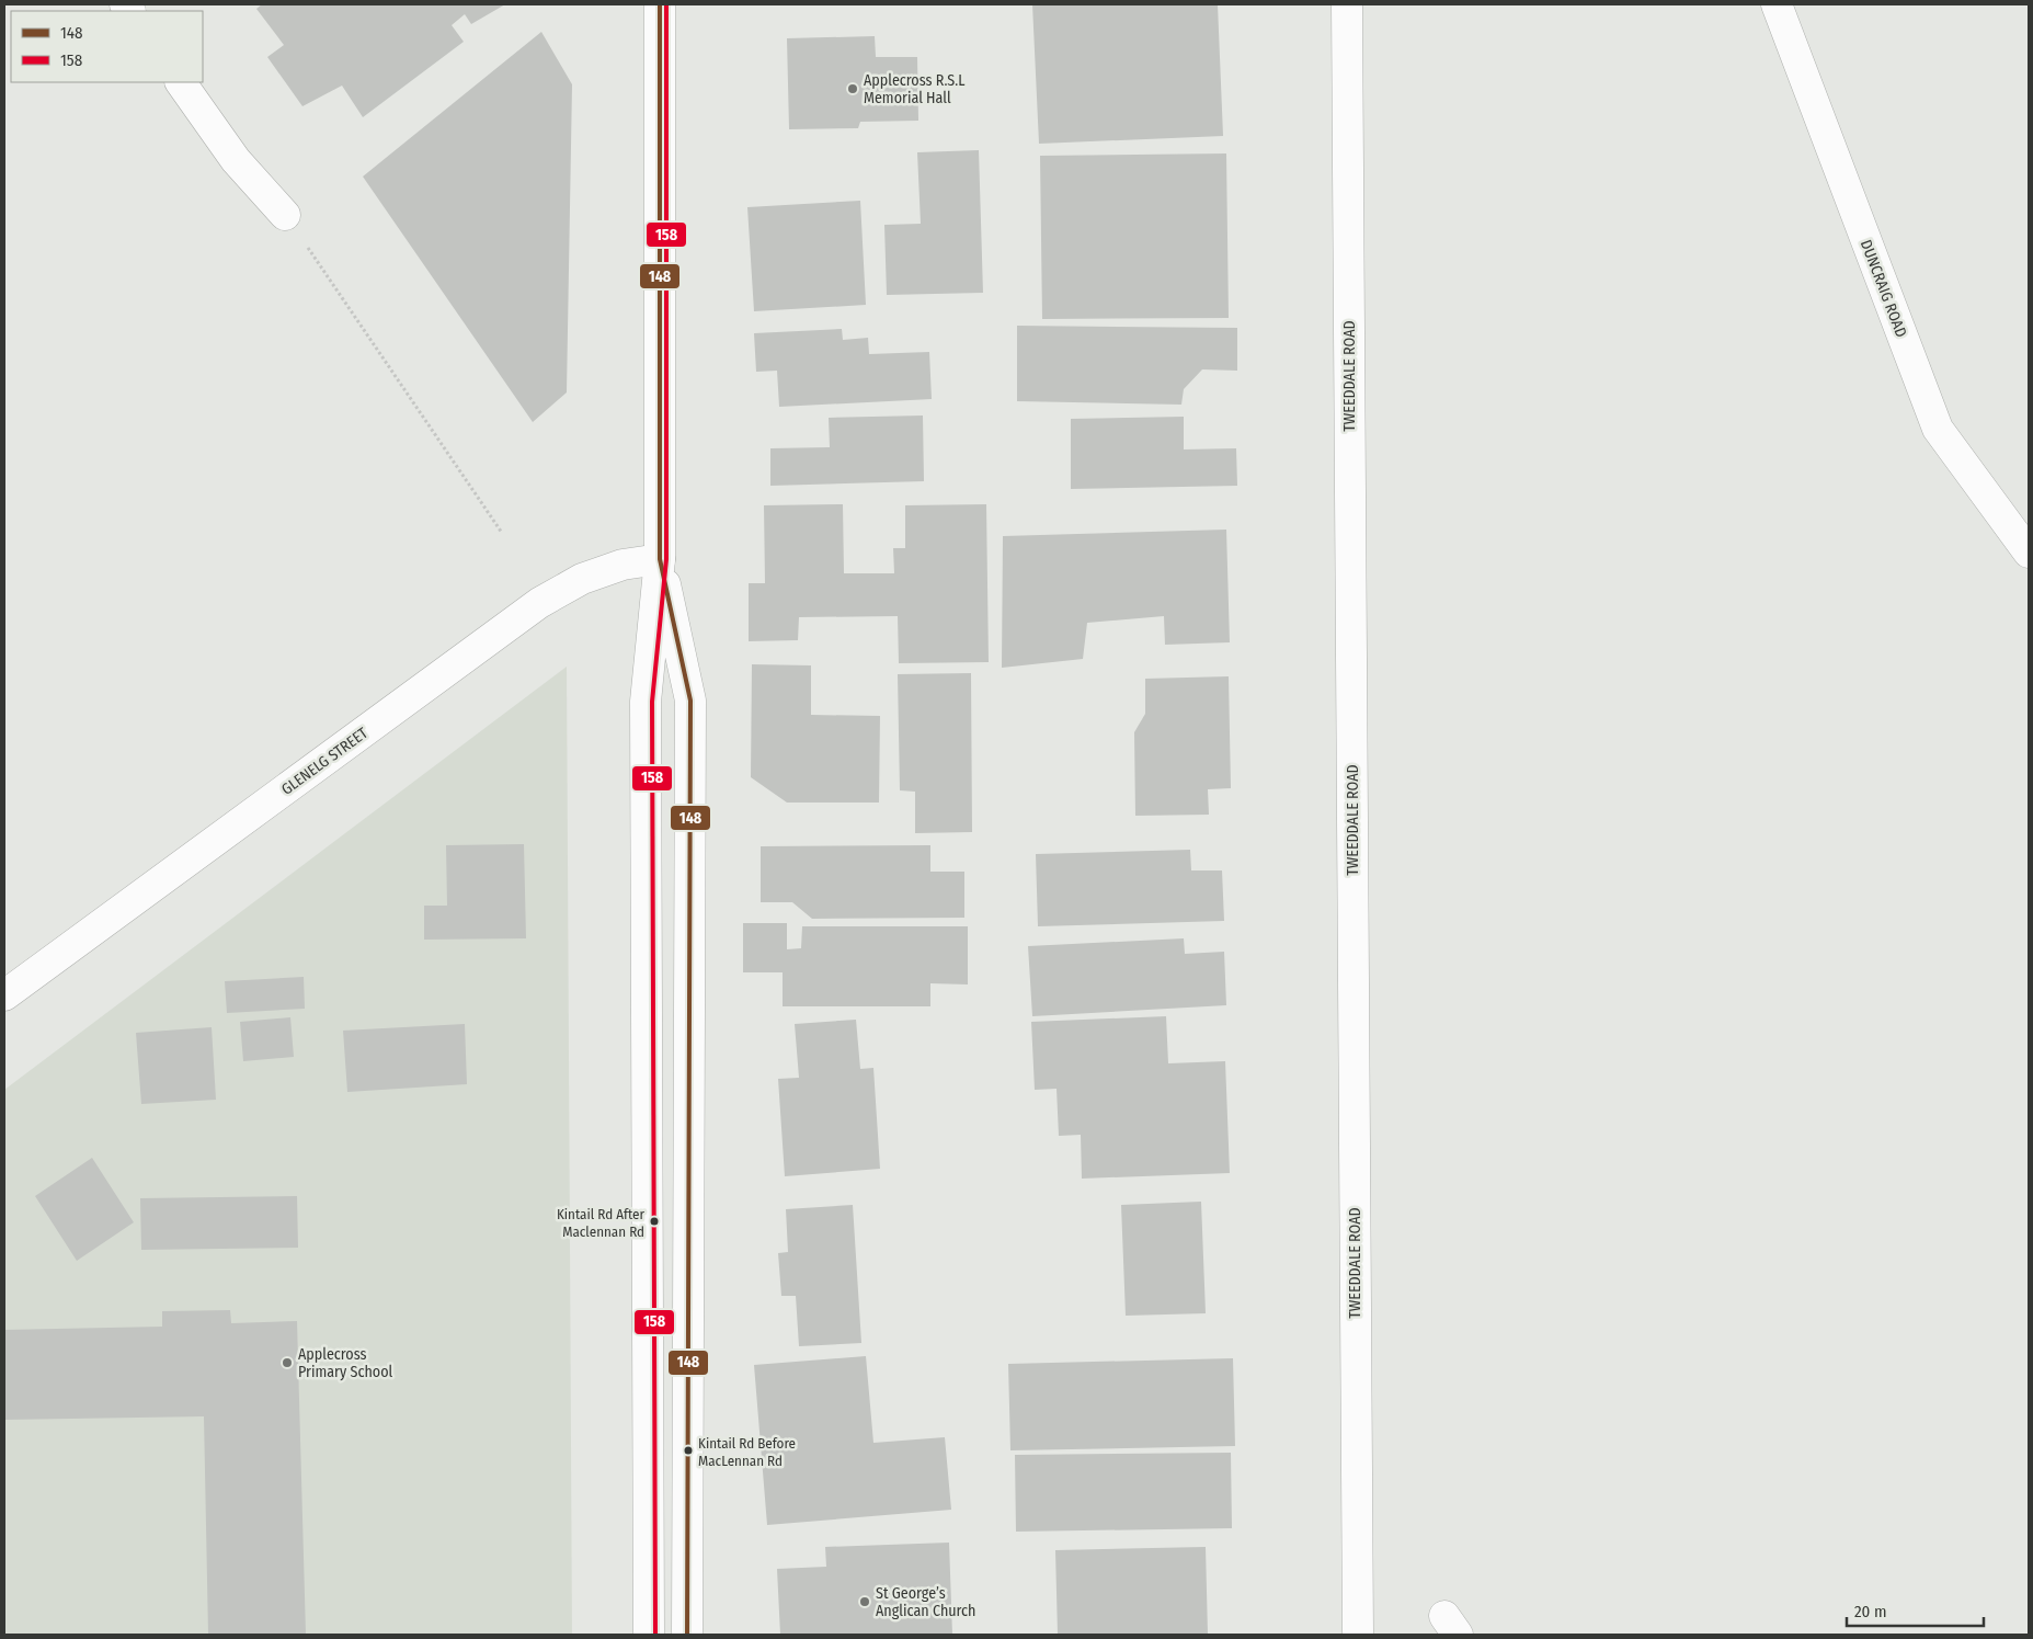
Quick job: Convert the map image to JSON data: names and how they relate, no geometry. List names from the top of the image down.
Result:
{
  "streets": {
    "street": ["DUNCRAIG ROAD", "TWEEDDALE ROAD", "GLENELG STREET"]
  },
  "places": [
    "Applecross R.S.L Memorial Hall",
    "Kintail Rd After Maclennan Rd",
    "Applecross Primary School",
    "Kintail Rd Before MacLennan Rd",
    "St George’s Anglican Church"
  ],
  "lines": ["transit line 148", "transit line 158"],
  "legend": ["148", "158"],
  "scale_bar": "20 m"
}
